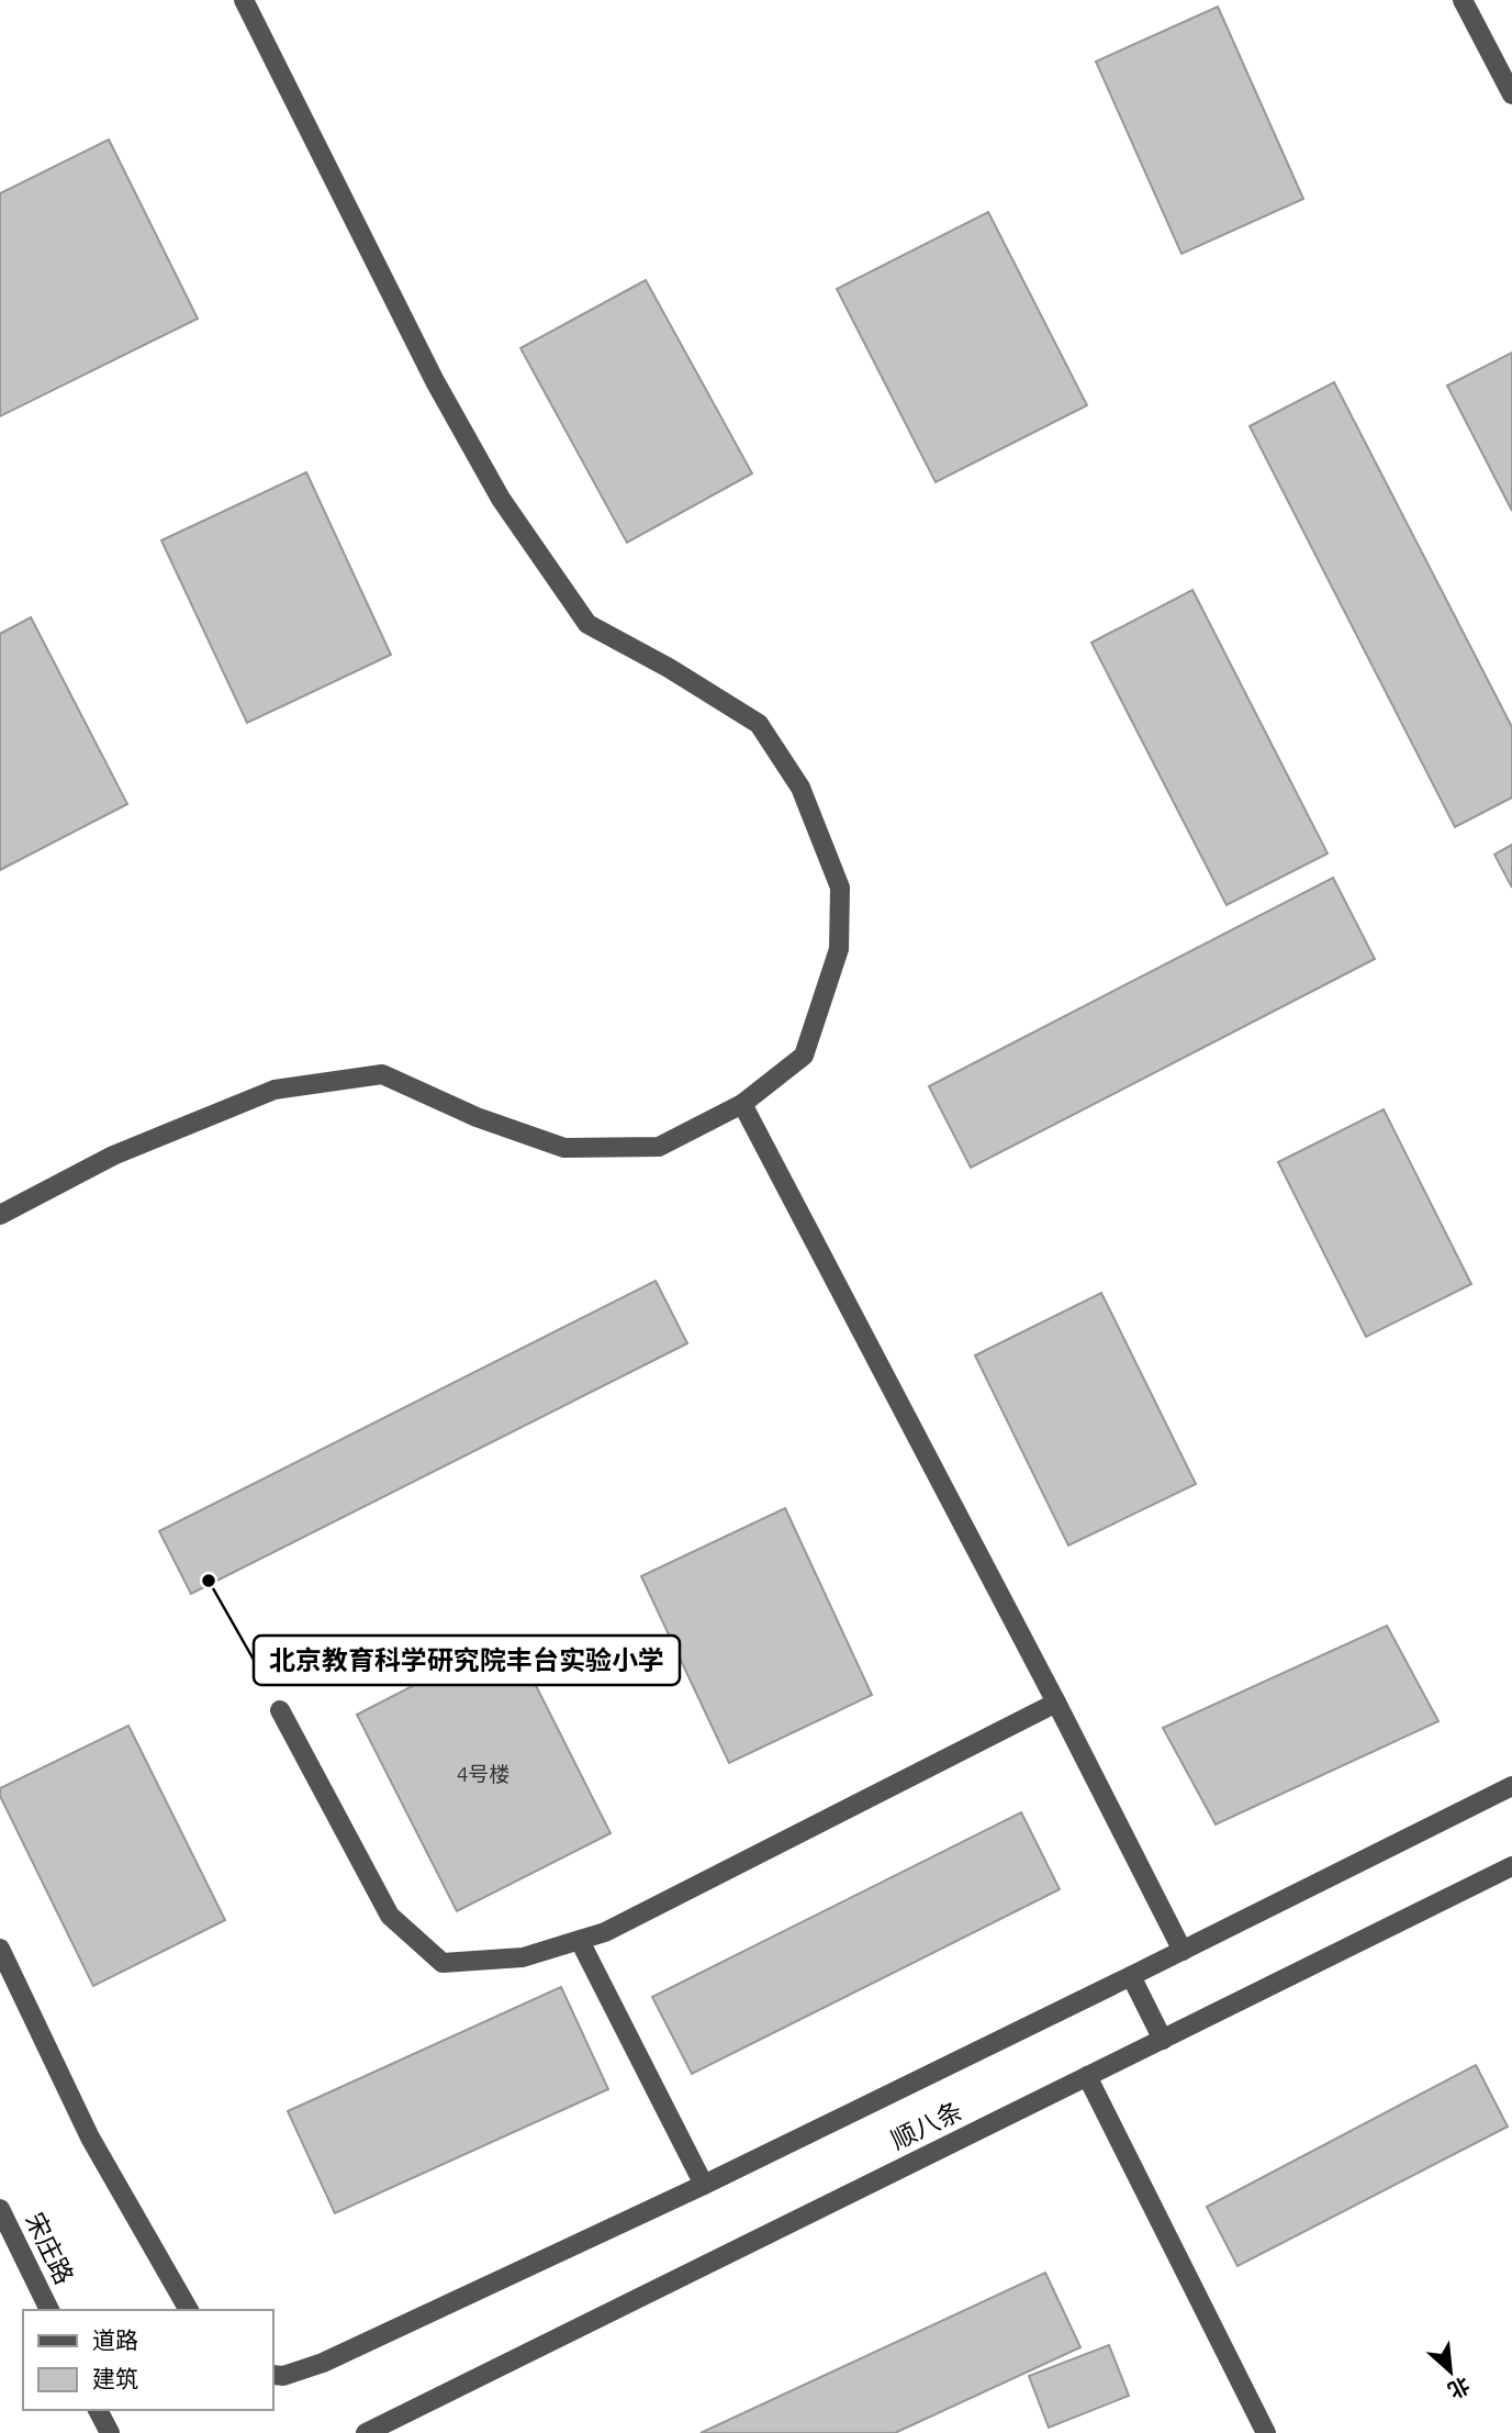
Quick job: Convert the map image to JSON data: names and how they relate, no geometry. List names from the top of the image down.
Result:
{
  "streets": {
    "street": ["顺八条", "宋庄路"]
  },
  "places": ["北京教育科学研究院丰台实验小学"],
  "house_numbers": ["4号楼"],
  "legend": ["道路", "建筑"],
  "north": "bottom right"
}
